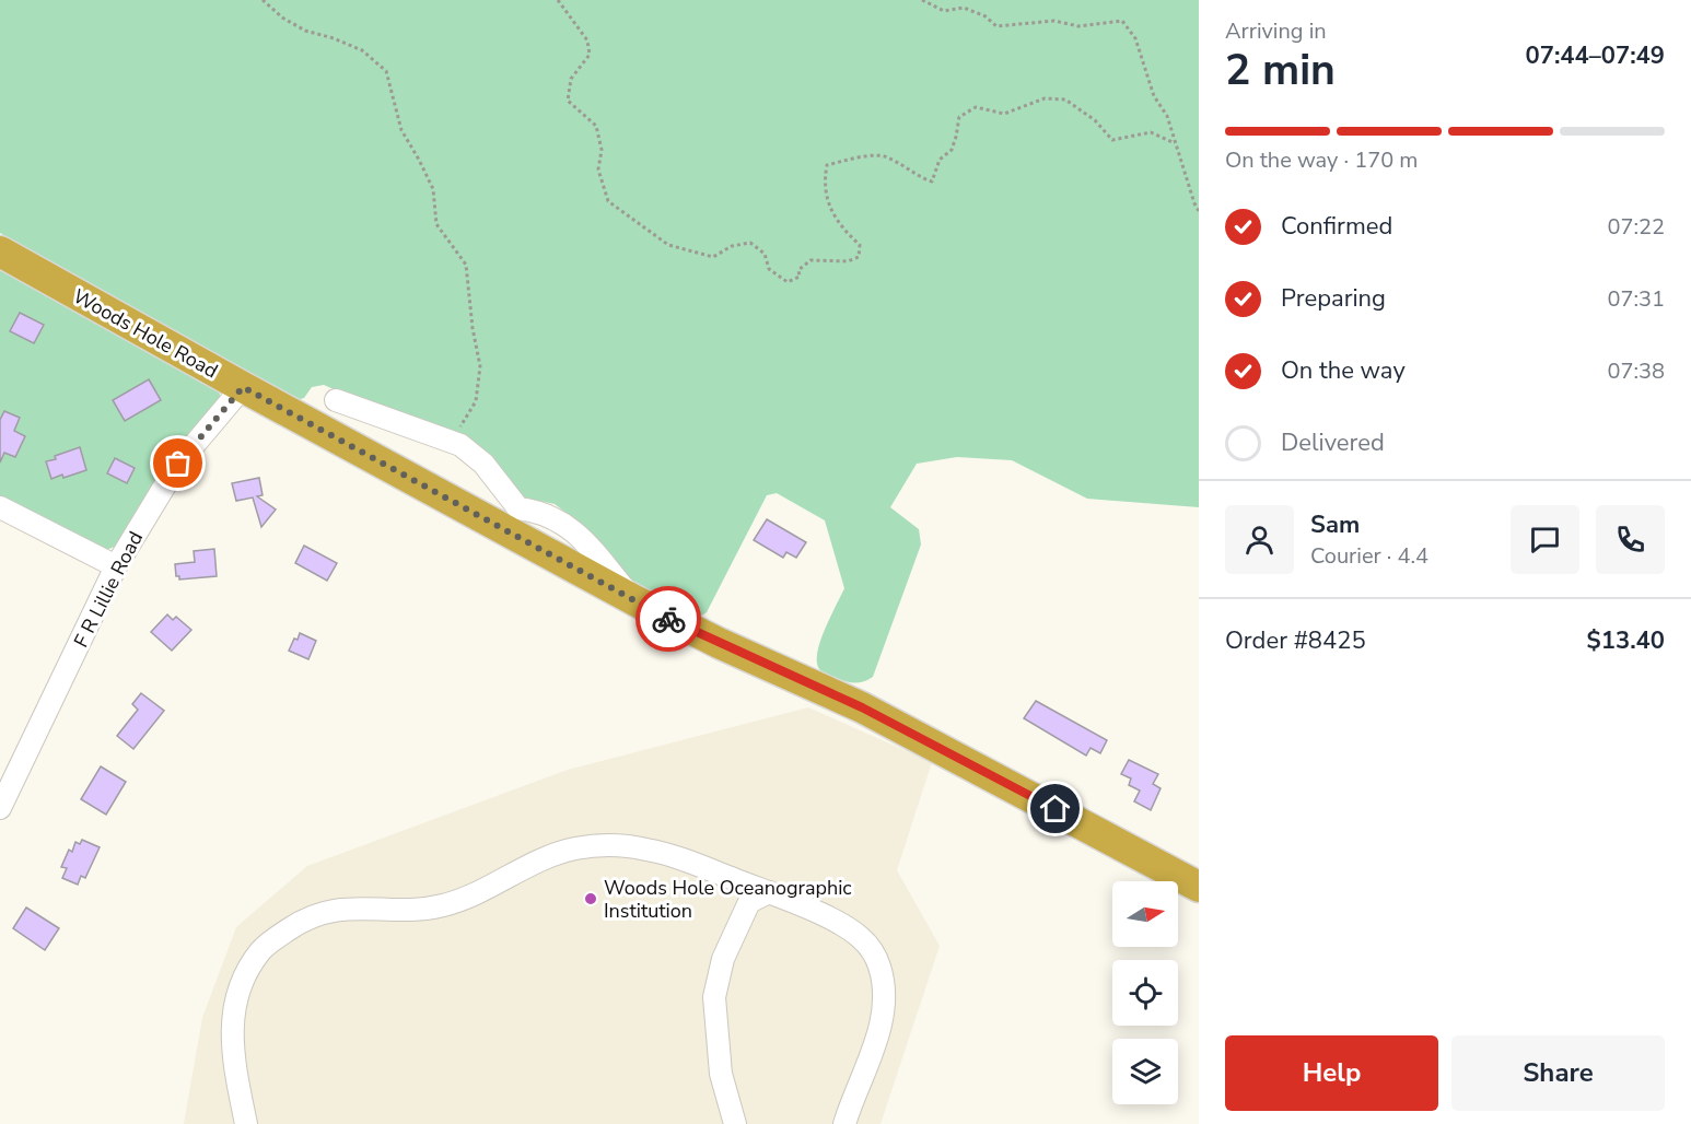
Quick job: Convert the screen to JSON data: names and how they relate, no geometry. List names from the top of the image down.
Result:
{
  "streets": {
    "highway": ["Woods Hole Road"],
    "street": ["F R Lillie Road"]
  },
  "crossings": [
    ["Woods Hole Road", "F R Lillie Road"]
  ],
  "places": ["Woods Hole Oceanographic Institution"],
  "north": "right",
  "page": {
    "heading": ["2 min", "Arriving in", "07:44–07:49"],
    "panel": [
      "Sam",
      "Courier · 4.4",
      "Order #8425",
      "$13.40"
    ],
    "bar": "On the way · 170 m",
    "list": [
      ["Confirmed", "07:22"],
      ["Preparing", "07:31"],
      ["On the way", "07:38"],
      "Delivered"
    ],
    "buttons": ["Help", "Share"]
  }
}
